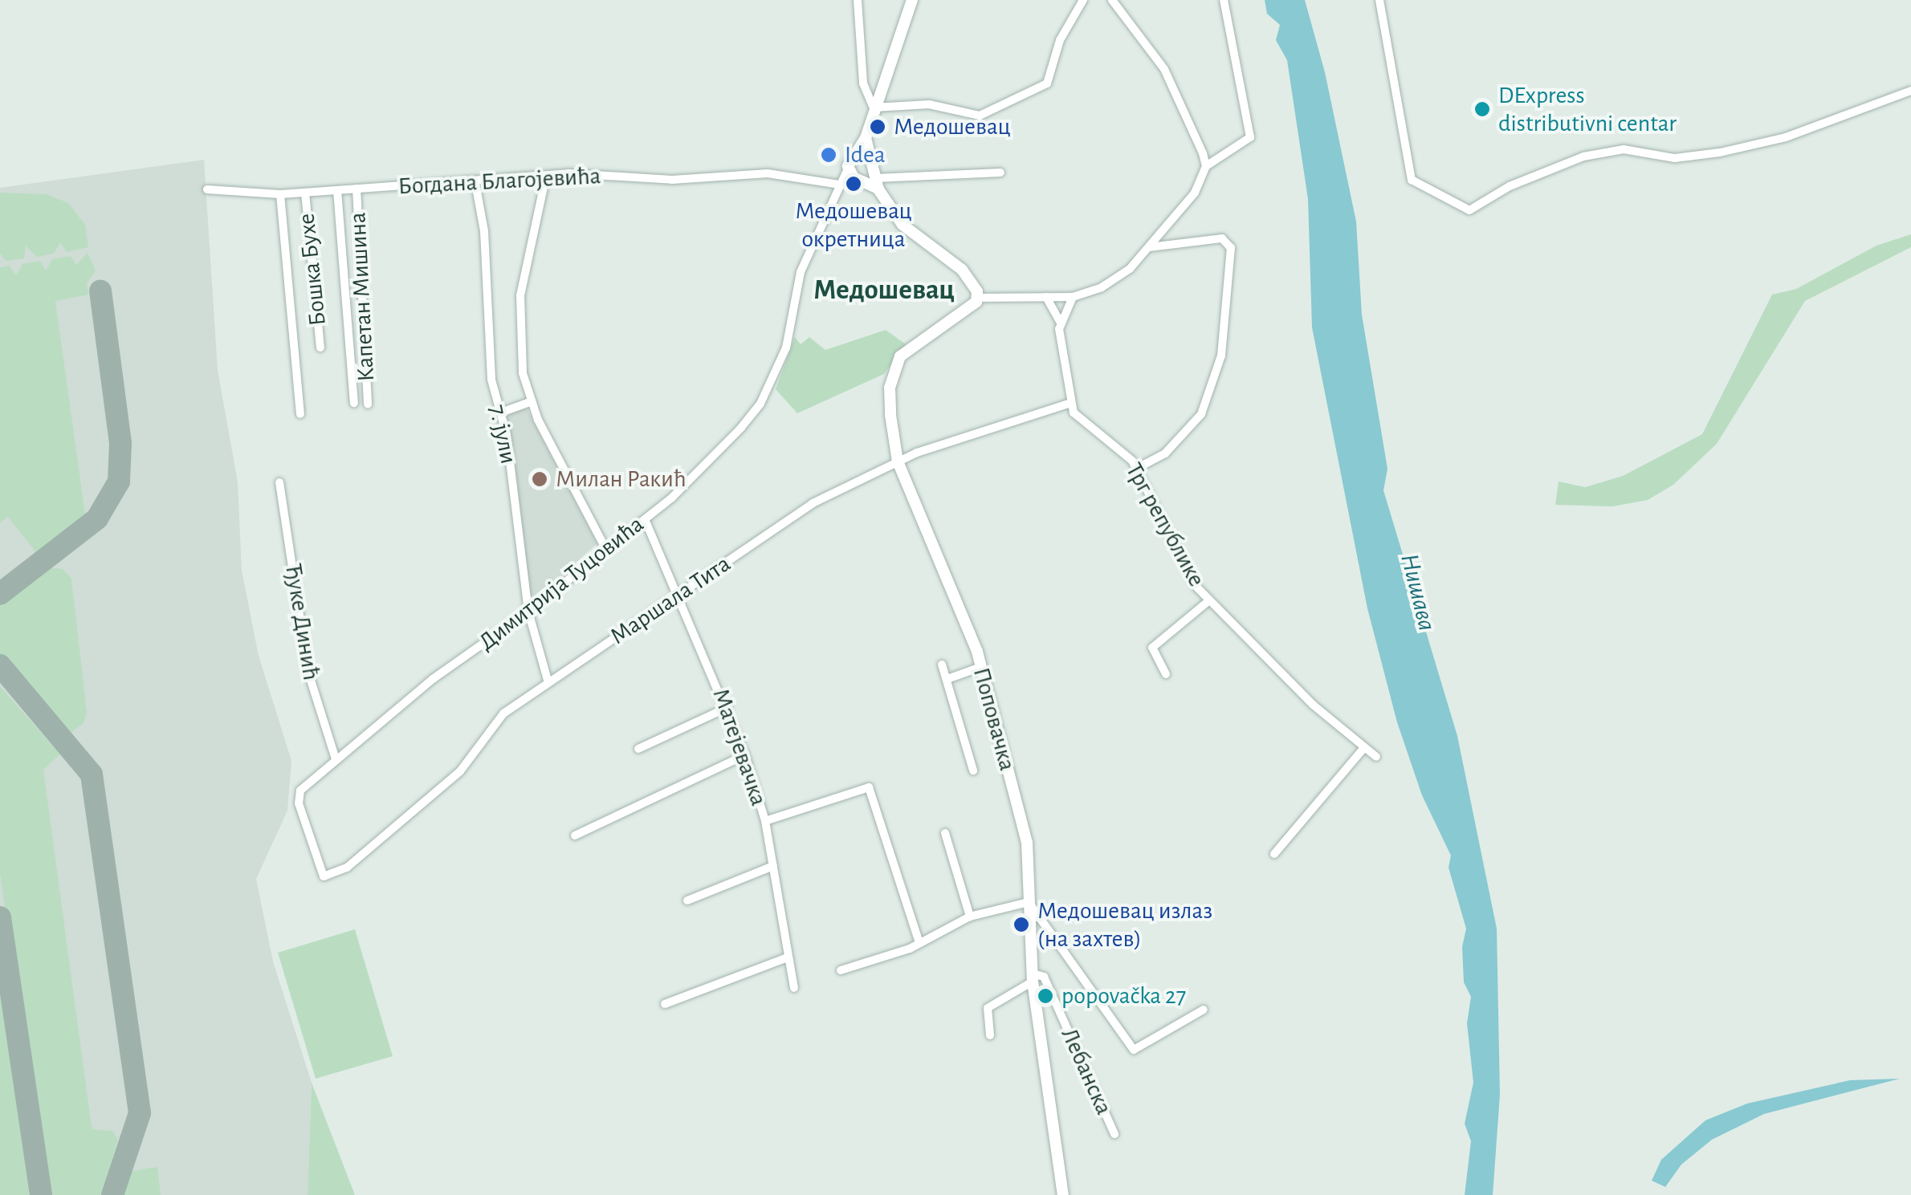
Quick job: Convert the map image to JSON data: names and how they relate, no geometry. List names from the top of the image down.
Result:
{
  "streets": {
    "street": [
      "Богдана Благојевића",
      "Бошка Бухе",
      "Капетан Мишина",
      "7. јули",
      "Трг републике",
      "Димитрија Туцовића",
      "Маршала Тита",
      "Ђуке Динић",
      "Поповачка",
      "Матејевачка",
      "Лебанска"
    ]
  },
  "crossings": [
    ["Богдана Благојевића", "Бошка Бухе"],
    ["Богдана Благојевића", "Капетан Мишина"],
    ["Богдана Благојевића", "7. јули"],
    ["Богдана Благојевића", "Димитрија Туцовића"],
    ["7. јули", "Димитрија Туцовића"],
    ["7. јули", "Маршала Тита"],
    ["Трг републике", "Маршала Тита"],
    ["Димитрија Туцовића", "Маршала Тита"],
    ["Димитрија Туцовића", "Ђуке Динић"],
    ["Димитрија Туцовића", "Матејевачка"],
    ["Маршала Тита", "Поповачка"],
    ["Маршала Тита", "Матејевачка"],
    ["Поповачка", "Лебанска"]
  ],
  "districts": ["Медошевац"],
  "water": ["Нишава"],
  "places": [
    "DExpress distributivni centar",
    "Медошевац",
    "Idea",
    "Медошевац окретница",
    "Милан Ракић",
    "Медошевац излаз (на захтев)",
    "popovačka 27"
  ]
}
